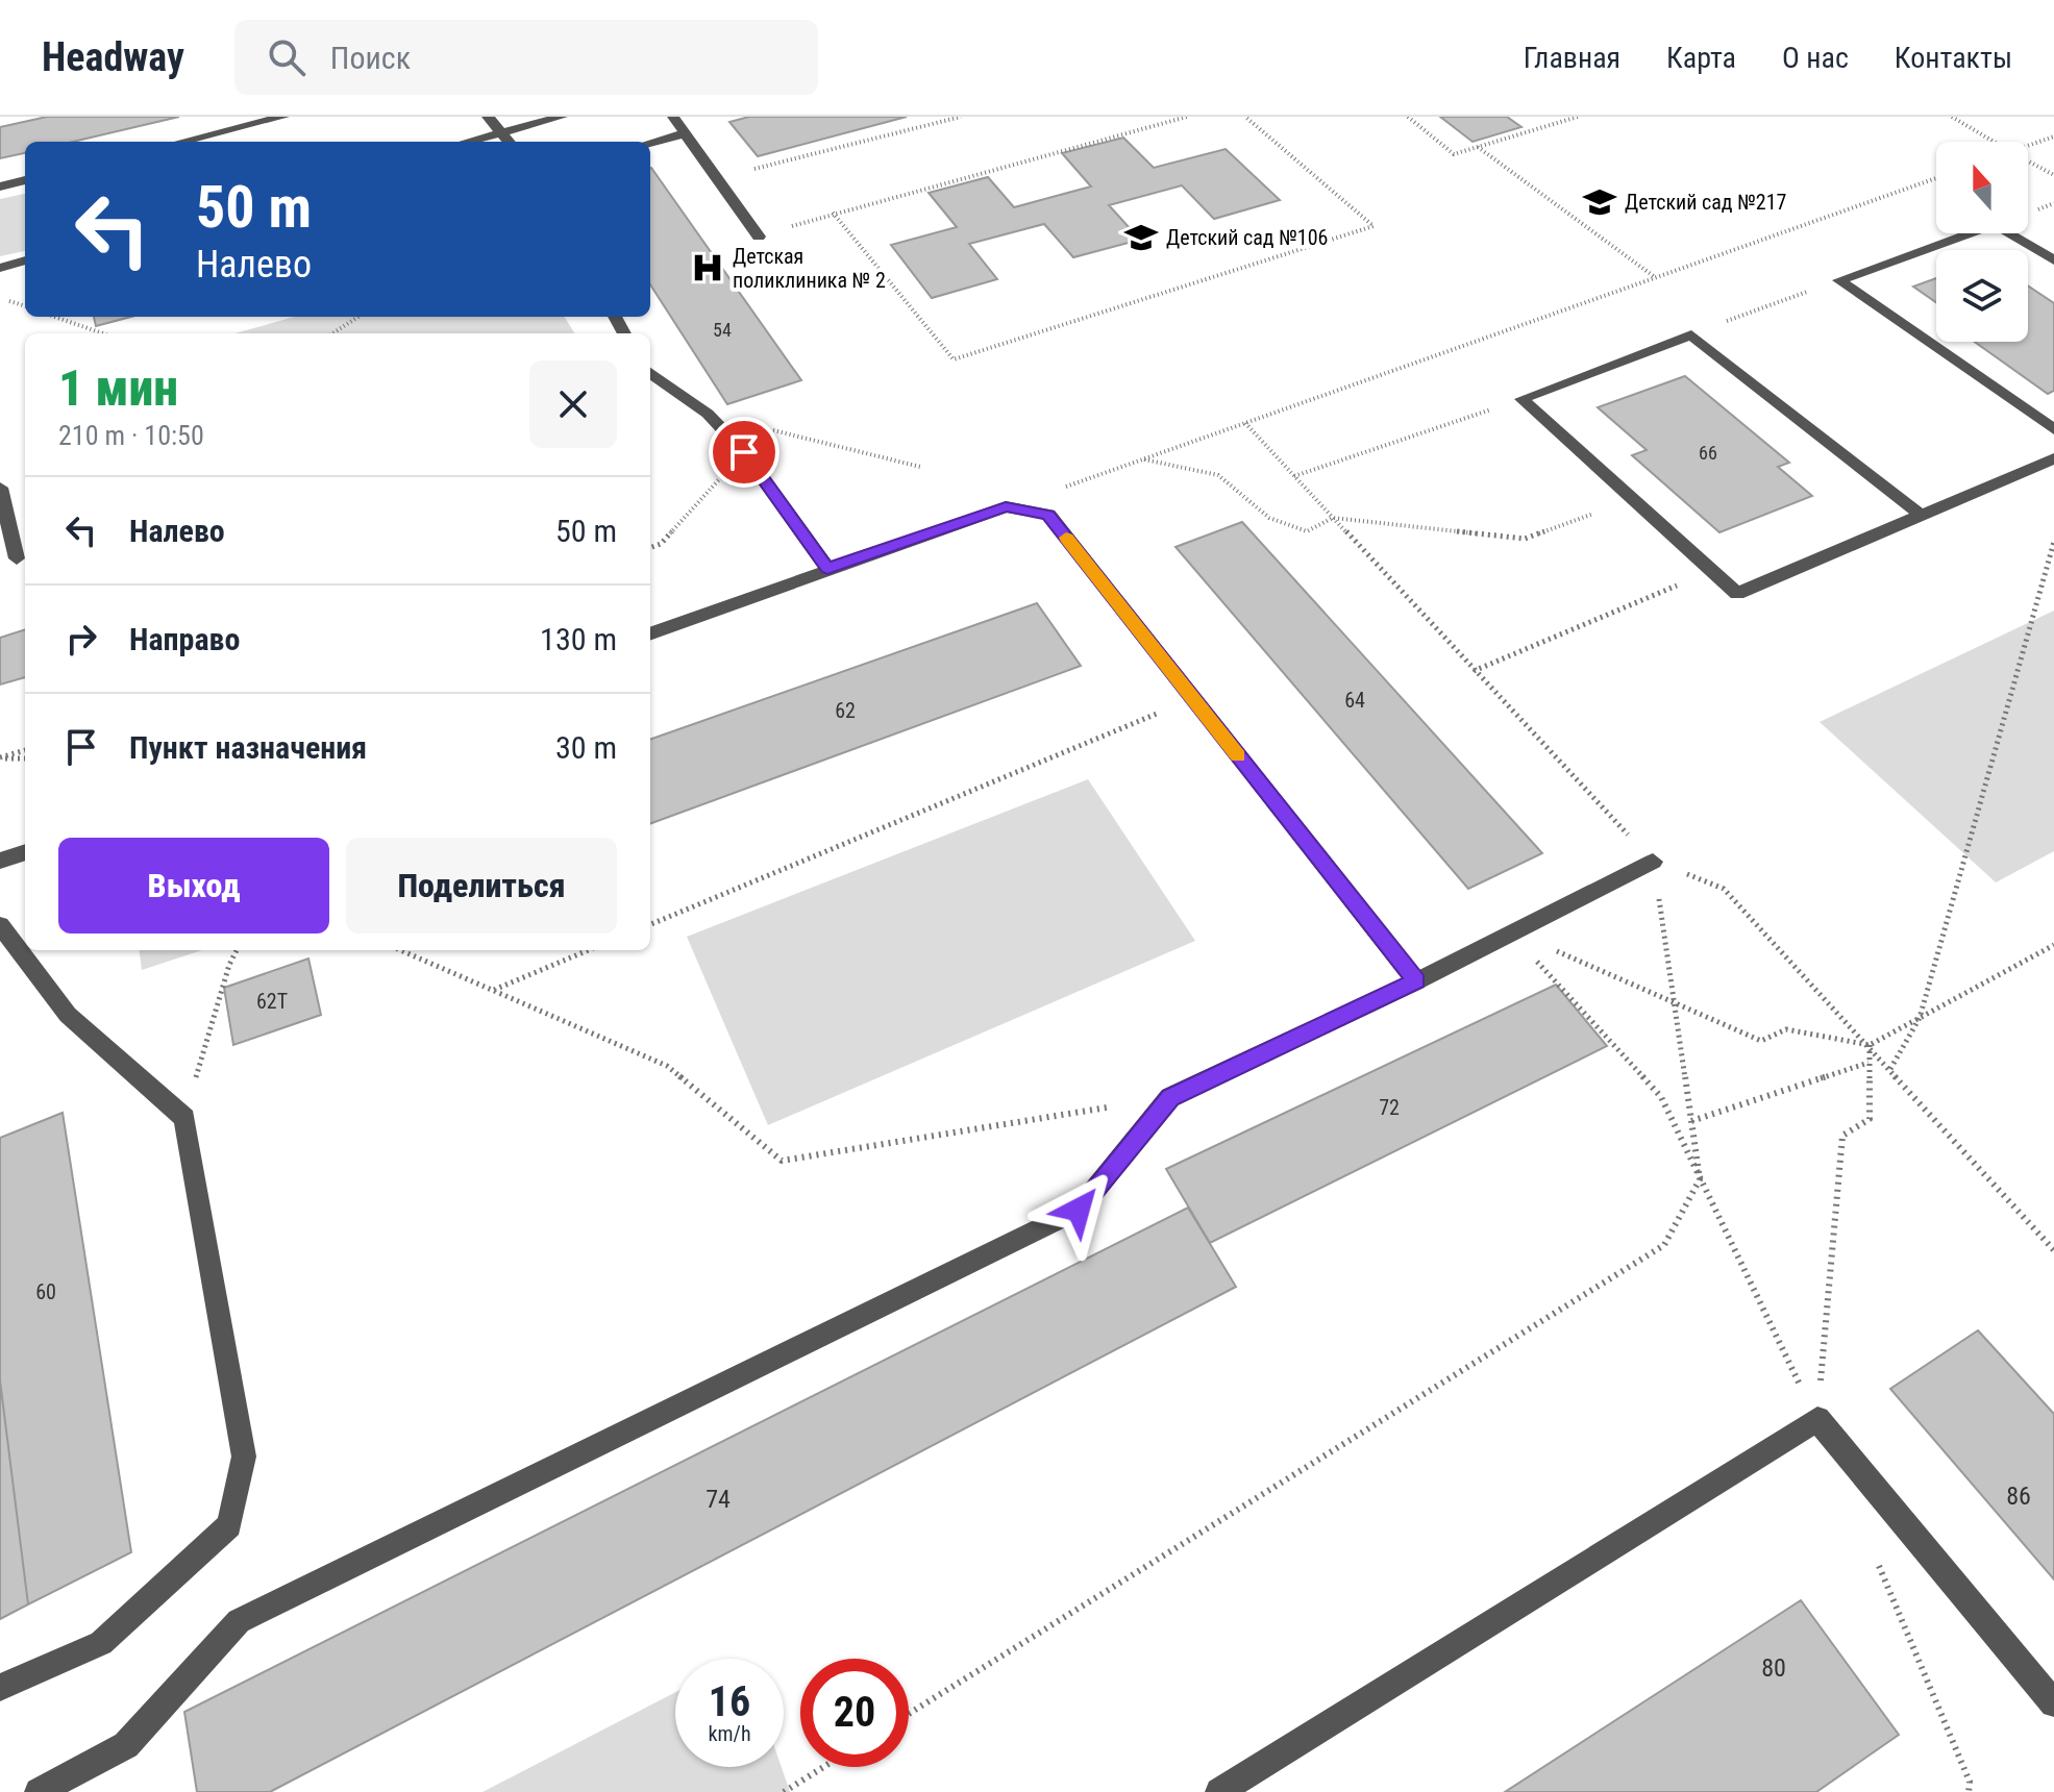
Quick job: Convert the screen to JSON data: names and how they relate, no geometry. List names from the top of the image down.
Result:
{
  "places": {
    "school or university": ["Детский сад №217", "Детский сад №106"],
    "hospital": ["Детская поликлиника № 2"]
  },
  "house_numbers": [
    "54",
    "66",
    "64",
    "62",
    "62Т",
    "72",
    "60",
    "86",
    "74",
    "80"
  ],
  "north": "top",
  "page": {
    "header": "Headway",
    "search": "Поиск",
    "nav": [
      "Главная",
      "Карта",
      "О нас",
      "Контакты"
    ],
    "turn": ["50 m", "Налево"],
    "heading": ["1 мин", "210 m · 10:50"],
    "list": [
      {
        "name": "Налево",
        "value": "50 m"
      },
      {
        "name": "Направо",
        "value": "130 m"
      },
      {
        "name": "Пункт назначения",
        "value": "30 m"
      }
    ],
    "buttons": ["Выход", "Поделиться"],
    "speed": "16 km/h",
    "limit": "20"
  }
}
